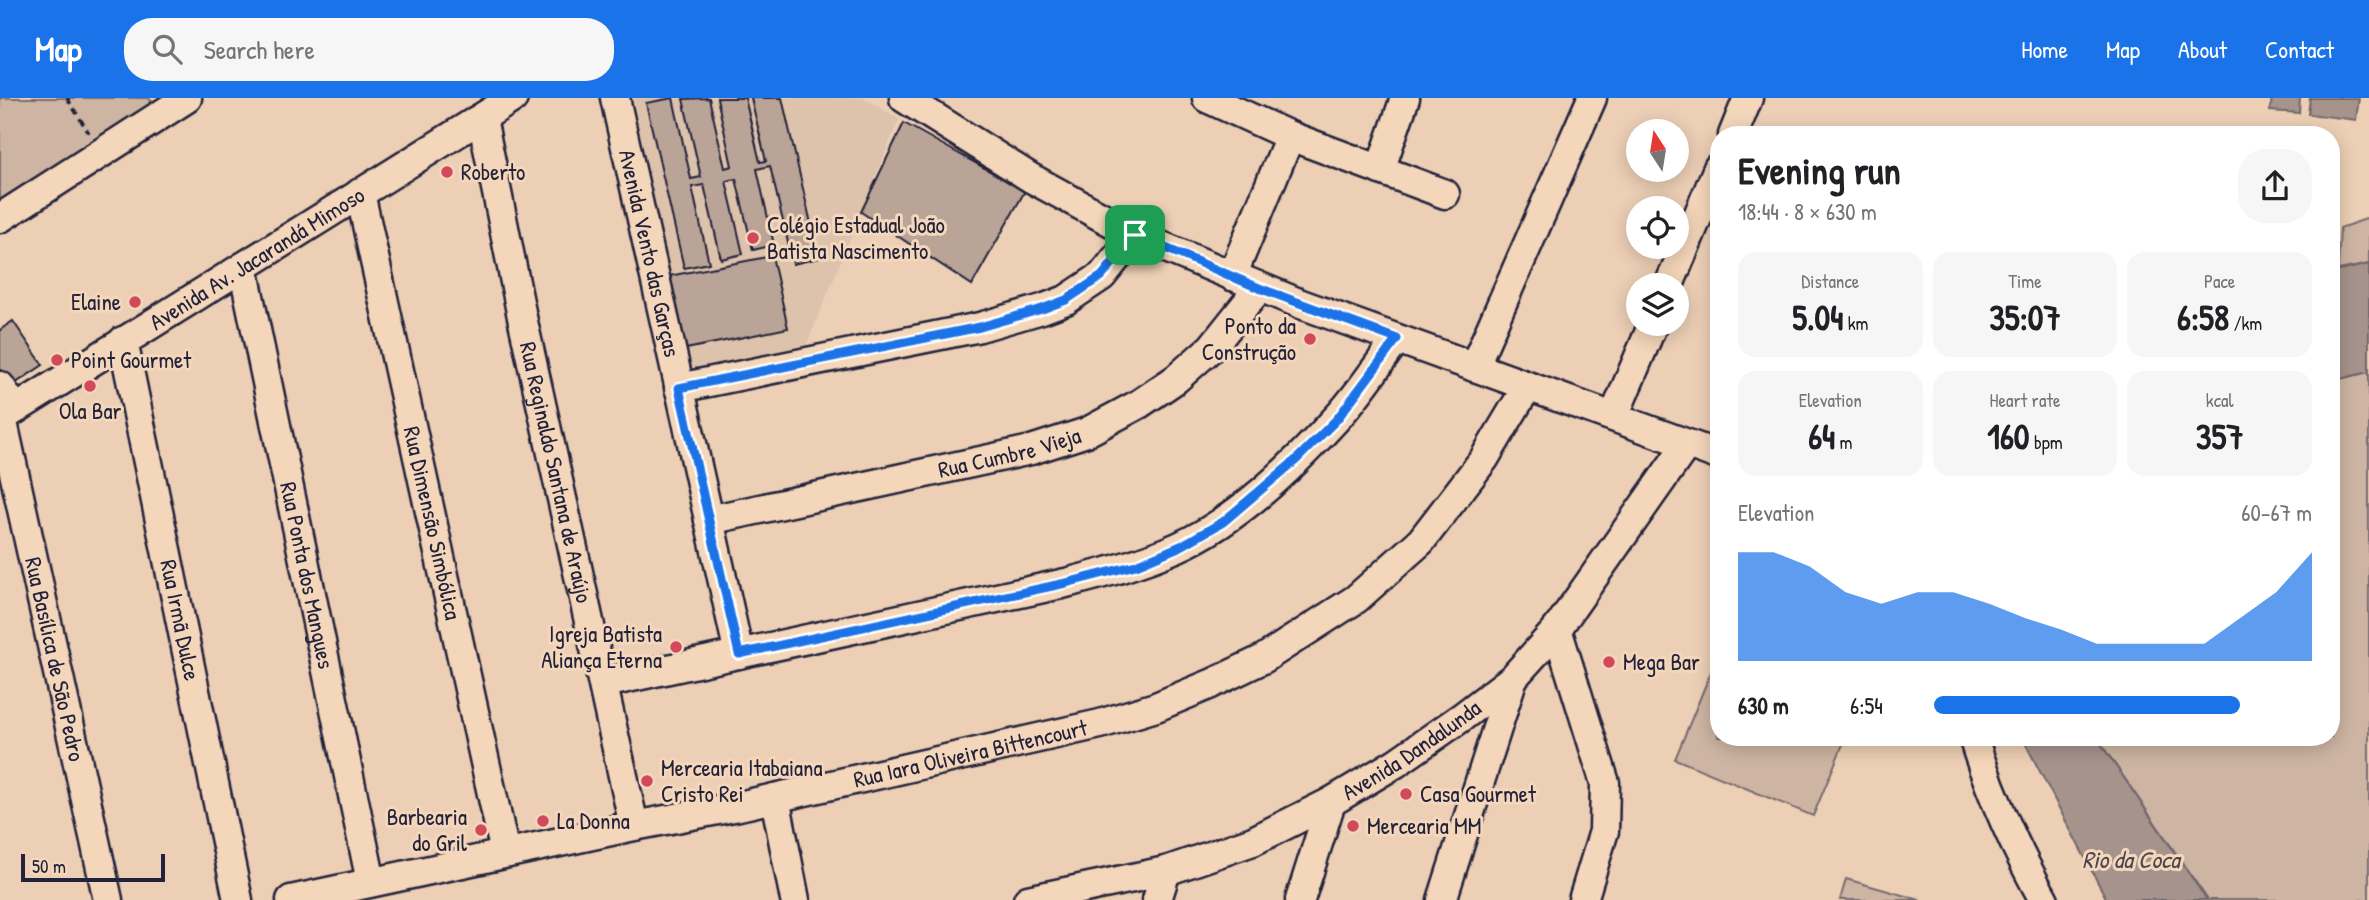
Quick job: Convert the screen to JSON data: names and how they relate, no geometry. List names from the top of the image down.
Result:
{
  "streets": {
    "street": [
      "Avenida Vento das Garças",
      "Avenida Av. Jacarandá Mimoso",
      "Rua Cumbre Vieja",
      "Rua Reginaldo Santana de Araújo",
      "Rua Dimensão Simbólica",
      "Rua Ponta dos Mangues",
      "Rua Irmã Dulce",
      "Rua Basílica de São Pedro",
      "Avenida Dandalunda",
      "Rua Iara Oliveira Bittencourt"
    ]
  },
  "crossings": [
    ["Avenida Vento das Garças", "Rua Cumbre Vieja"],
    ["Avenida Av. Jacarandá Mimoso", "Rua Reginaldo Santana de Araújo"],
    ["Avenida Av. Jacarandá Mimoso", "Rua Dimensão Simbólica"],
    ["Avenida Av. Jacarandá Mimoso", "Rua Ponta dos Mangues"],
    ["Avenida Av. Jacarandá Mimoso", "Rua Irmã Dulce"],
    ["Avenida Av. Jacarandá Mimoso", "Rua Basílica de São Pedro"],
    ["Rua Reginaldo Santana de Araújo", "Rua Iara Oliveira Bittencourt"],
    ["Rua Dimensão Simbólica", "Rua Iara Oliveira Bittencourt"],
    ["Rua Ponta dos Mangues", "Rua Iara Oliveira Bittencourt"]
  ],
  "water": ["Rio da Coca"],
  "places": [
    "Roberto",
    "Colégio Estadual João Batista Nascimento",
    "Elaine",
    "Ponto da Construção",
    "Point Gourmet",
    "Ola Bar",
    "Igreja Batista Aliança Eterna",
    "Mega Bar",
    "Mercearia Itabaiana Cristo Rei",
    "Casa Gourmet",
    "La Donna",
    "Mercearia MM",
    "Barbearia do Gril"
  ],
  "scale_bar": "50 m",
  "north": "top",
  "page": {
    "header": "Map",
    "search": "Search here",
    "nav": [
      "Home",
      "Map",
      "About",
      "Contact"
    ],
    "heading": ["Evening run", "18:44 · 8 × 630 m"],
    "stats": [
      ["Distance", "5.04 km"],
      ["Time", "35:07"],
      ["Pace", "6:58 /km"],
      ["Elevation", "64 m"],
      ["Heart rate", "160 bpm"],
      ["kcal", "357"]
    ],
    "chart": ["Elevation", "60–67 m"],
    "list": [
      {
        "name": "630 m",
        "note": "6:54"
      }
    ],
    "scale": "50 m"
  }
}
